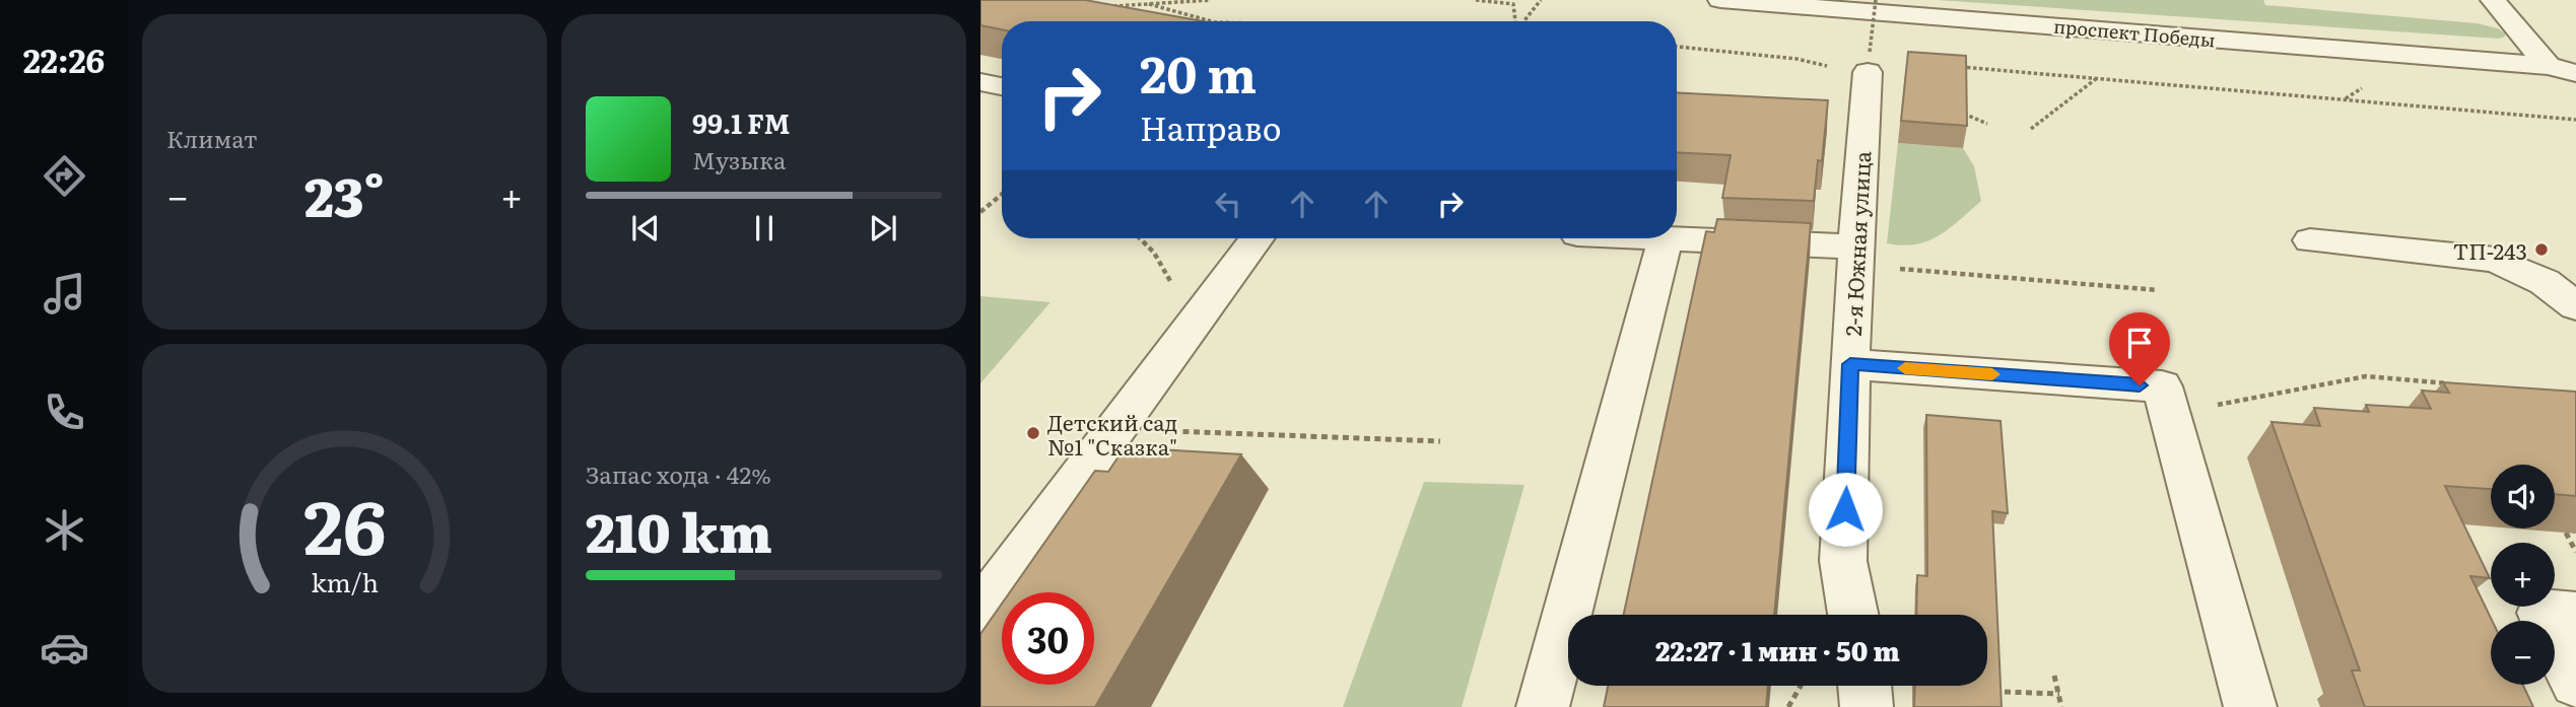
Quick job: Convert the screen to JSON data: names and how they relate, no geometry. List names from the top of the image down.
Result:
{
  "streets": {
    "street": ["проспект Победы", "2-я Южная улица"]
  },
  "places": ["ТП-243", "Детский сад №1 \"Сказка\""],
  "page": {
    "tabs": "22:26",
    "tile": [
      "Климат",
      ["Запас хода · 42%", "210 km"]
    ],
    "turn": ["20 m", "Направо"],
    "song": ["99.1 FM", "Музыка"],
    "heat": ["−", "23°", "+"],
    "map_buttons": ["+", "−"],
    "limit": "30",
    "trip": "22:27 · 1 мин · 50 m",
    "gauge": ["26", "km/h"]
  }
}
